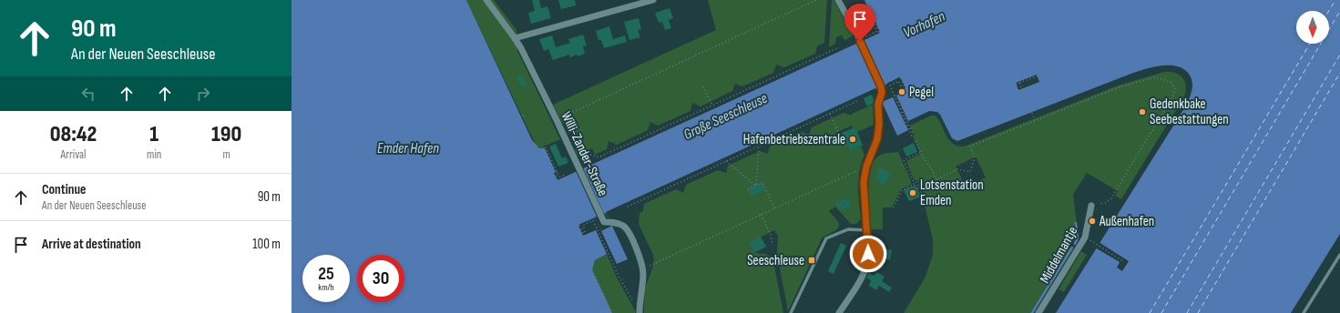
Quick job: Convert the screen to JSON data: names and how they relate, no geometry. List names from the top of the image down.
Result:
{
  "streets": {
    "street": ["Willi-Zander-Straße", "Middelmantje"]
  },
  "water": ["Vorhafen", "Große Seeschleuse", "Emder Hafen"],
  "places": {
    "other": [
      "Pegel",
      "Gedenkbake Seebestattungen",
      "Hafenbetriebszentrale",
      "Lotsenstation Emden",
      "Außenhafen"
    ],
    "transit": ["Seeschleuse"]
  },
  "north": "bottom",
  "page": {
    "turn": ["90 m", "An der Neuen Seeschleuse"],
    "eta": [
      "08:42",
      "Arrival",
      "1",
      "min",
      "190",
      "m"
    ],
    "list": [
      {
        "name": "Continue",
        "note": "An der Neuen Seeschleuse",
        "value": "90 m"
      },
      {
        "name": "Arrive at destination",
        "value": "100 m"
      }
    ],
    "speed": "25 km/h",
    "limit": "30"
  }
}
